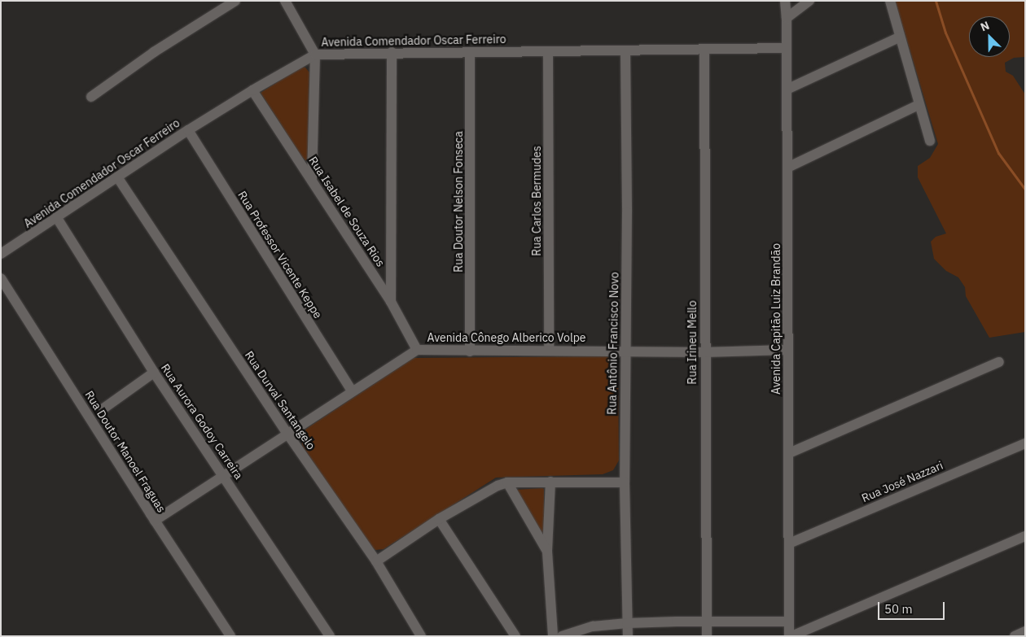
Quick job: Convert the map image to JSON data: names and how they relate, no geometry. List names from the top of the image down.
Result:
{
  "streets": {
    "street": [
      "Avenida Comendador Oscar Ferreiro",
      "Rua Carlos Bermudes",
      "Rua Doutor Nelson Fonseca",
      "Rua Isabel de Souza Rios",
      "Rua Professor Vicente Keppe",
      "Avenida Capitão Luiz Brandão",
      "Avenida Cônego Alberico Volpe",
      "Rua Irineu Mello",
      "Rua Antônio Francisco Novo",
      "Rua Durval Santangelo",
      "Rua Aurora Godoy Carreira",
      "Rua Doutor Manoel Fraguas",
      "Rua José Nazzari"
    ]
  },
  "crossings": [
    ["Avenida Comendador Oscar Ferreiro", "Rua Carlos Bermudes"],
    ["Avenida Comendador Oscar Ferreiro", "Rua Doutor Nelson Fonseca"],
    ["Avenida Comendador Oscar Ferreiro", "Rua Isabel de Souza Rios"],
    ["Avenida Comendador Oscar Ferreiro", "Rua Professor Vicente Keppe"],
    ["Avenida Comendador Oscar Ferreiro", "Avenida Capitão Luiz Brandão"],
    ["Avenida Comendador Oscar Ferreiro", "Rua Irineu Mello"],
    ["Avenida Comendador Oscar Ferreiro", "Rua Antônio Francisco Novo"],
    ["Avenida Comendador Oscar Ferreiro", "Rua Durval Santangelo"],
    ["Avenida Comendador Oscar Ferreiro", "Rua Aurora Godoy Carreira"],
    ["Rua Carlos Bermudes", "Avenida Cônego Alberico Volpe"],
    ["Rua Doutor Nelson Fonseca", "Avenida Cônego Alberico Volpe"],
    ["Rua Isabel de Souza Rios", "Avenida Cônego Alberico Volpe"],
    ["Rua Professor Vicente Keppe", "Avenida Cônego Alberico Volpe"],
    ["Avenida Capitão Luiz Brandão", "Avenida Cônego Alberico Volpe"],
    ["Avenida Capitão Luiz Brandão", "Rua José Nazzari"],
    ["Avenida Cônego Alberico Volpe", "Rua Irineu Mello"],
    ["Avenida Cônego Alberico Volpe", "Rua Antônio Francisco Novo"],
    ["Avenida Cônego Alberico Volpe", "Rua Durval Santangelo"],
    ["Avenida Cônego Alberico Volpe", "Rua Aurora Godoy Carreira"],
    ["Avenida Cônego Alberico Volpe", "Rua Doutor Manoel Fraguas"]
  ],
  "scale_bar": "50 m",
  "north": "top left"
}
